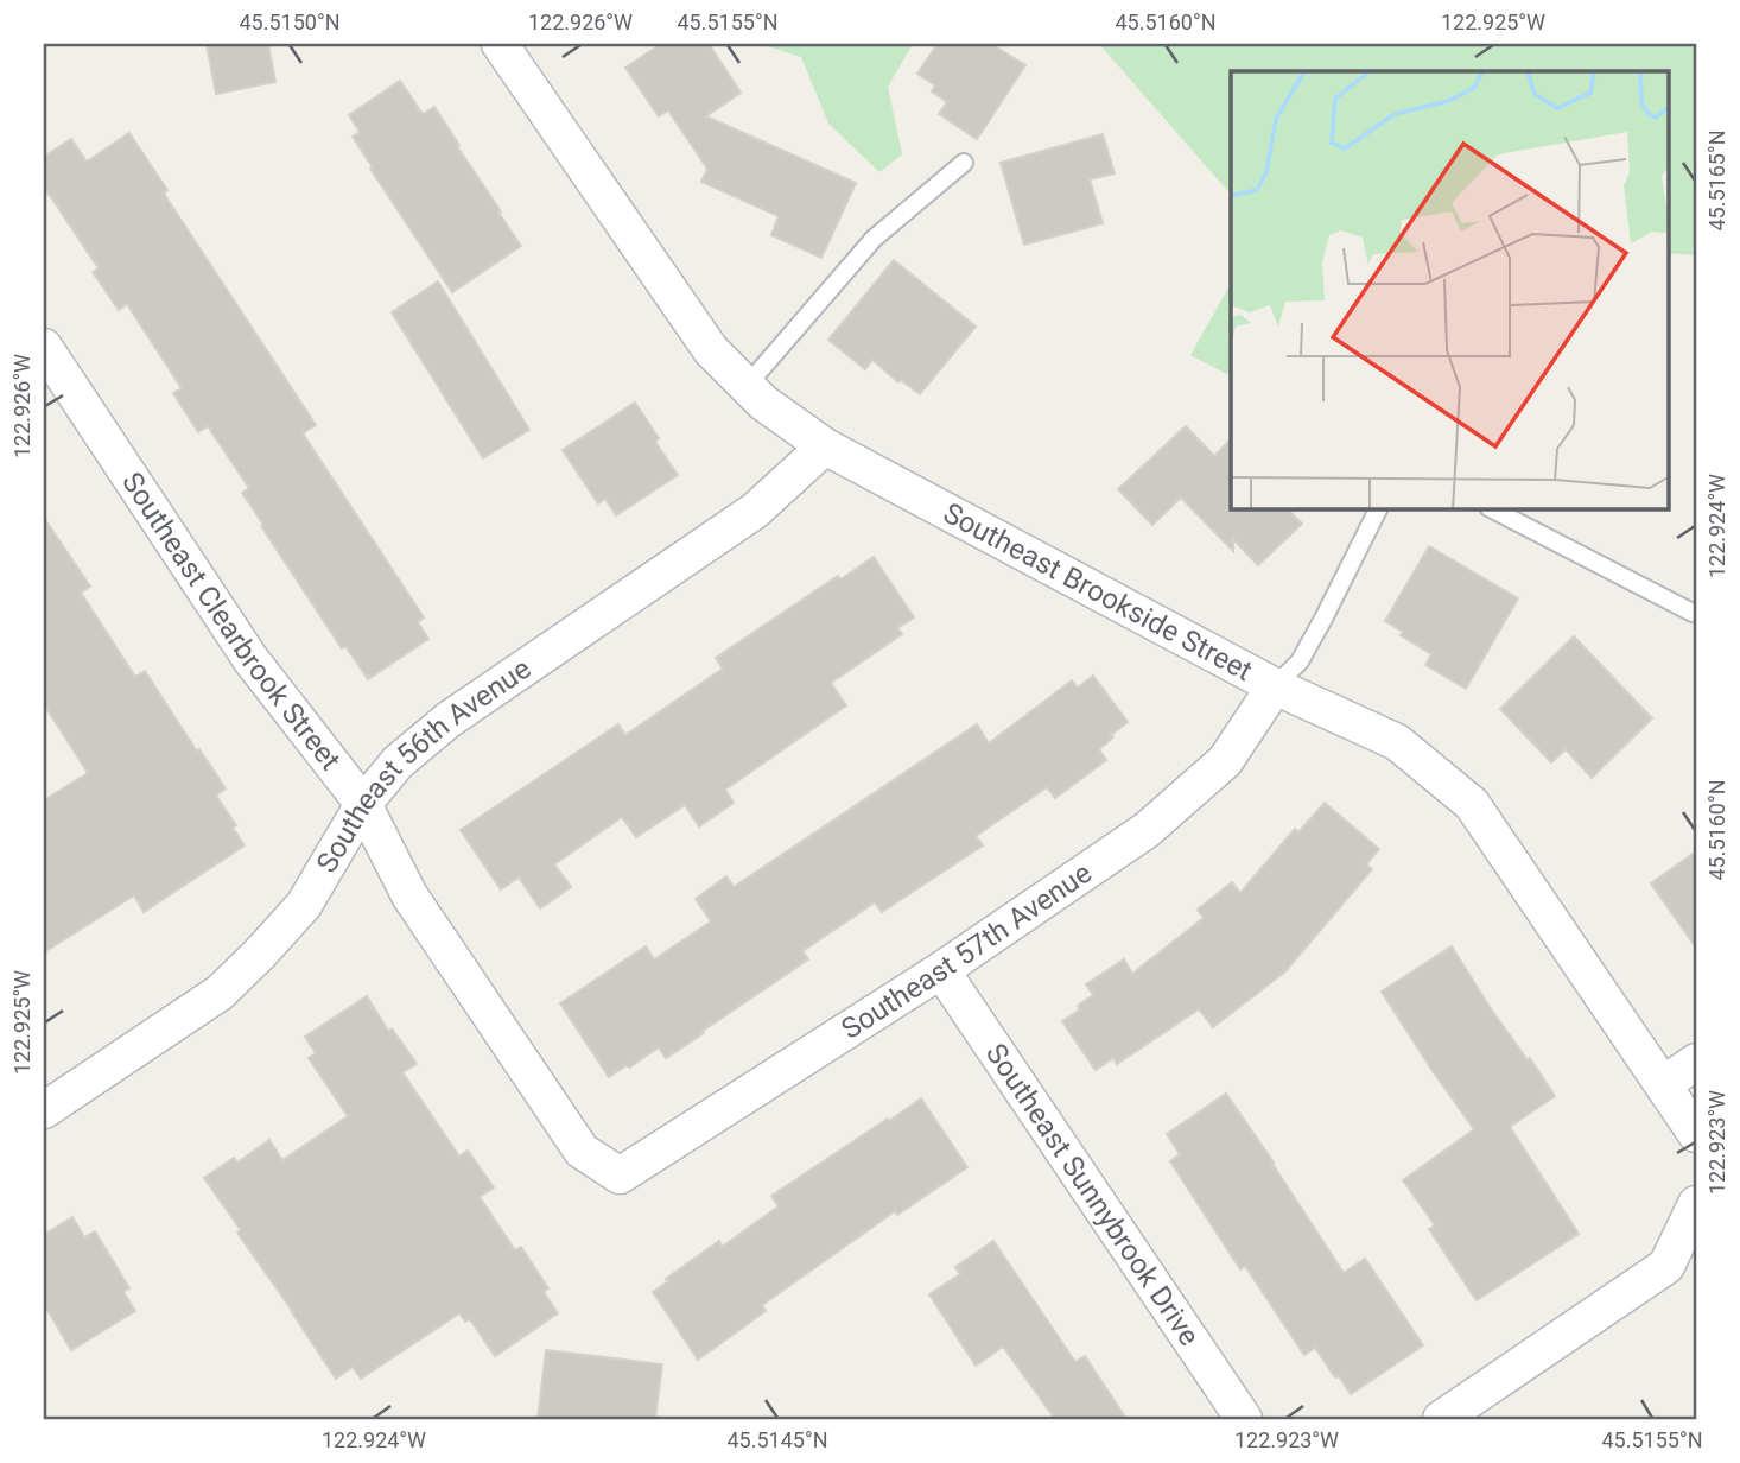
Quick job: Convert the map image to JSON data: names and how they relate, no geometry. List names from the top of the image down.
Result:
{
  "streets": {
    "street": [
      "Southeast Brookside Street",
      "Southeast Clearbrook Street",
      "Southeast 56th Avenue",
      "Southeast 57th Avenue",
      "Southeast Sunnybrook Drive"
    ]
  },
  "crossings": [
    ["Southeast Brookside Street", "Southeast 56th Avenue"],
    ["Southeast Brookside Street", "Southeast 57th Avenue"],
    ["Southeast Clearbrook Street", "Southeast 56th Avenue"],
    ["Southeast Clearbrook Street", "Southeast 57th Avenue"],
    ["Southeast 57th Avenue", "Southeast Sunnybrook Drive"]
  ],
  "coordinates": [
    "45.5150°N",
    "122.926°W",
    "45.5155°N",
    "45.5160°N",
    "122.925°W",
    "45.5165°N",
    "122.924°W",
    "122.923°W",
    "45.5145°N"
  ]
}
